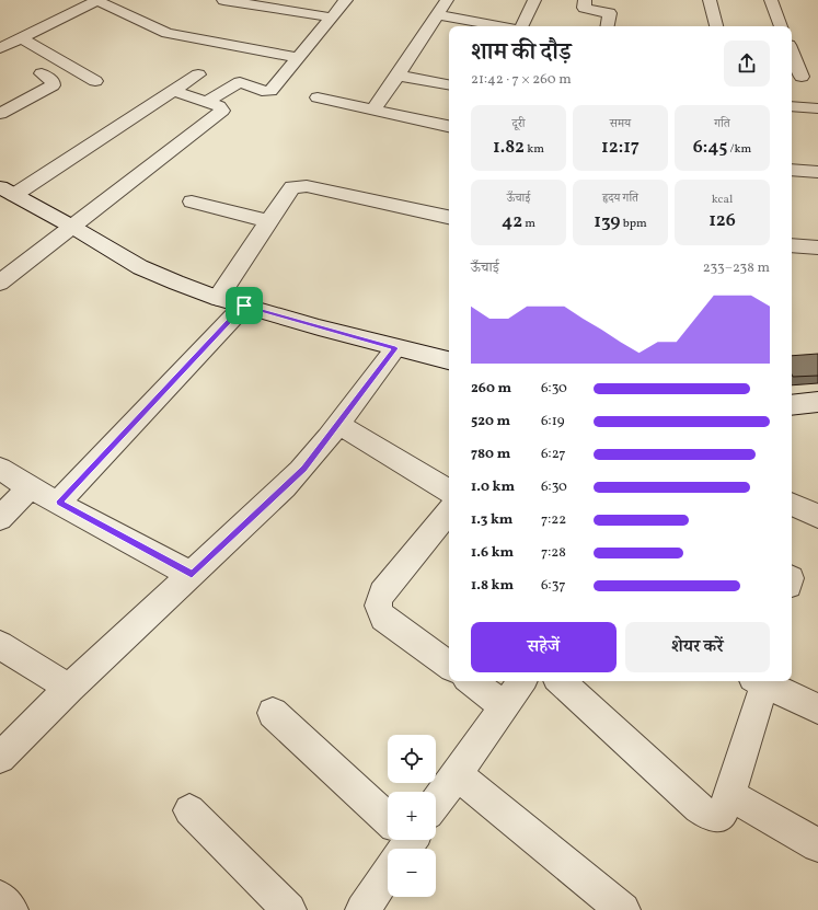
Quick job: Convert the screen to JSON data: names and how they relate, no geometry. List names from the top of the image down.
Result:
{
  "page": {
    "heading": ["शाम की दौड़", "21:42 · 7 × 260 m"],
    "stats": [
      ["दूरी", "1.82 km"],
      ["समय", "12:17"],
      ["गति", "6:45 /km"],
      ["ऊँचाई", "42 m"],
      ["हृदय गति", "139 bpm"],
      ["kcal", "126"]
    ],
    "chart": ["ऊँचाई", "233–238 m"],
    "list": [
      {
        "name": "260 m",
        "note": "6:30"
      },
      {
        "name": "520 m",
        "note": "6:19"
      },
      {
        "name": "780 m",
        "note": "6:27"
      },
      {
        "name": "1.0 km",
        "note": "6:30"
      },
      {
        "name": "1.3 km",
        "note": "7:22"
      },
      {
        "name": "1.6 km",
        "note": "7:28"
      },
      {
        "name": "1.8 km",
        "note": "6:37"
      }
    ],
    "buttons": ["सहेजें", "शेयर करें"],
    "map_buttons": ["+", "−"]
  }
}
